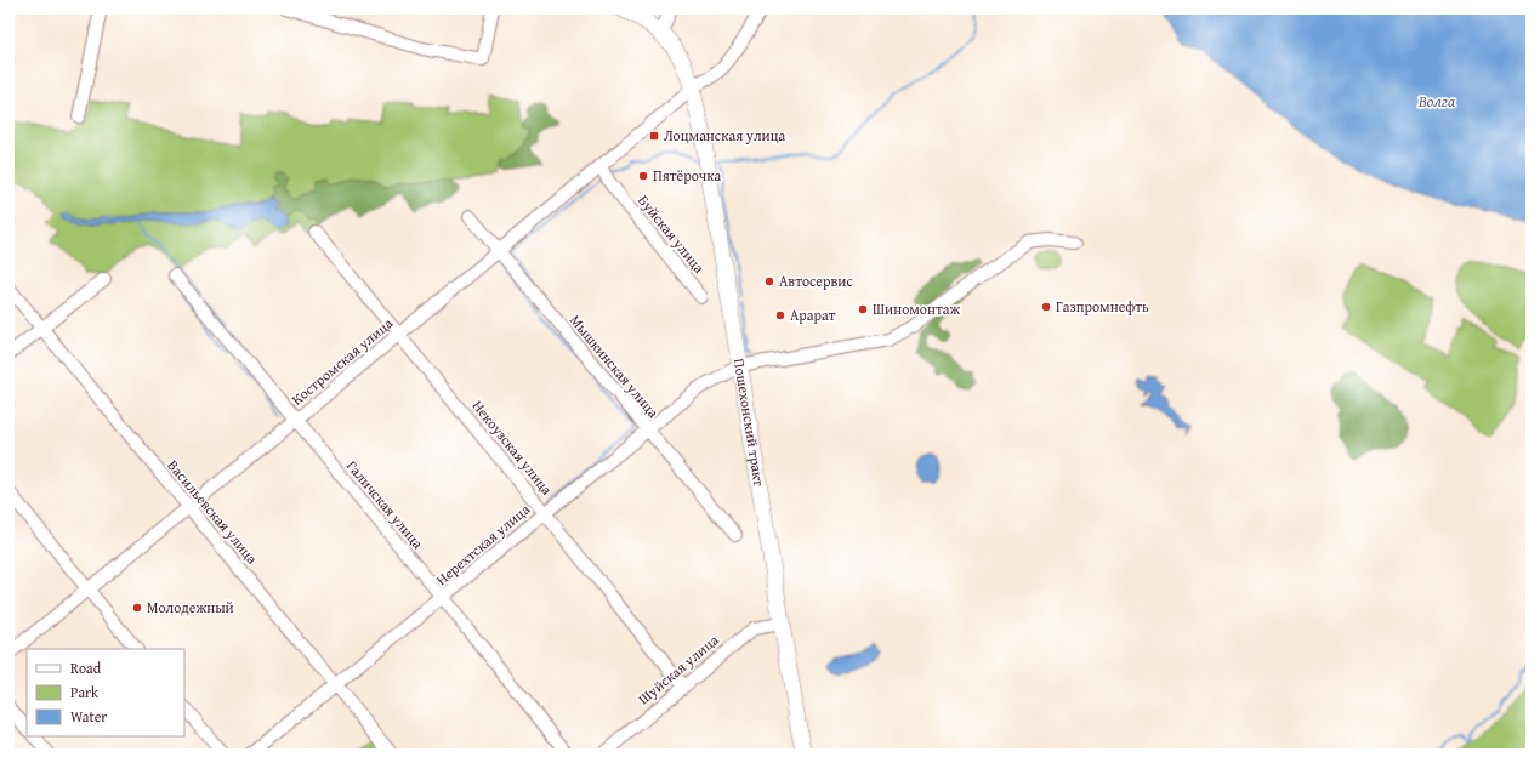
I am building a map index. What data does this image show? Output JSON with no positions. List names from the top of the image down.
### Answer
{
  "streets": {
    "main road": ["Пошехонский тракт"],
    "street": [
      "Буйская улица",
      "Костромская улица",
      "Мышкинская улица",
      "Некоузская улица",
      "Галичская улица",
      "Васильевская улица",
      "Нерехтская улица",
      "Шуйская улица"
    ]
  },
  "crossings": [
    ["Буйская улица", "Костромская улица"],
    ["Костромская улица", "Мышкинская улица"],
    ["Костромская улица", "Пошехонский тракт"],
    ["Костромская улица", "Некоузская улица"],
    ["Костромская улица", "Галичская улица"],
    ["Костромская улица", "Васильевская улица"],
    ["Мышкинская улица", "Нерехтская улица"],
    ["Пошехонский тракт", "Нерехтская улица"],
    ["Пошехонский тракт", "Шуйская улица"],
    ["Некоузская улица", "Нерехтская улица"],
    ["Некоузская улица", "Шуйская улица"],
    ["Галичская улица", "Нерехтская улица"],
    ["Васильевская улица", "Нерехтская улица"]
  ],
  "water": ["Волга"],
  "places": {
    "transit": ["Лоцманская улица"],
    "other": [
      "Пятёрочка",
      "Автосервис",
      "Газпромнефть",
      "Шиномонтаж",
      "Арарат",
      "Молодежный"
    ]
  },
  "legend": ["Road", "Park", "Water"]
}
